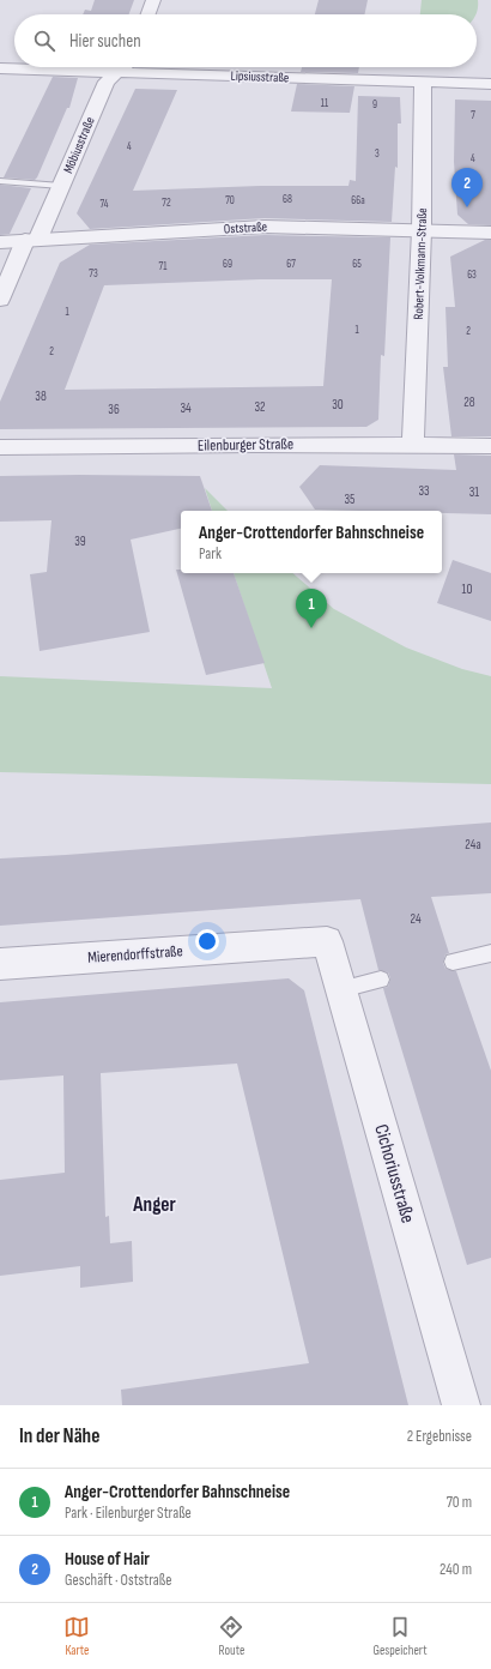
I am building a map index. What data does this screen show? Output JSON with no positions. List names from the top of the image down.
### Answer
{
  "streets": {
    "street": [
      "Lipsiusstraße",
      "Möbiusstraße",
      "Oststraße",
      "Robert-Volkmann-Straße",
      "Eilenburger Straße",
      "Mierendorffstraße",
      "Cichoriusstraße"
    ]
  },
  "crossings": [
    ["Lipsiusstraße", "Möbiusstraße"],
    ["Lipsiusstraße", "Robert-Volkmann-Straße"],
    ["Möbiusstraße", "Oststraße"],
    ["Oststraße", "Robert-Volkmann-Straße"],
    ["Robert-Volkmann-Straße", "Eilenburger Straße"],
    ["Mierendorffstraße", "Cichoriusstraße"]
  ],
  "districts": ["Anger"],
  "house_numbers": [
    "11",
    "9",
    "7",
    "4",
    "3",
    "4",
    "68",
    "70",
    "66a",
    "72",
    "74",
    "69",
    "67",
    "65",
    "71",
    "73",
    "63",
    "1",
    "1",
    "2",
    "2",
    "38",
    "28",
    "30",
    "32",
    "34",
    "36",
    "33",
    "31",
    "35",
    "39",
    "10",
    "24a",
    "24"
  ],
  "page": {
    "search": "Hier suchen",
    "pins": ["2", "1"],
    "popup": ["Anger-Crottendorfer Bahnschneise", "Park"],
    "heading": ["In der Nähe", "2 Ergebnisse"],
    "list": [
      {
        "mark": "1",
        "name": "Anger-Crottendorfer Bahnschneise",
        "note": "Park · Eilenburger Straße",
        "value": "70 m"
      },
      {
        "mark": "2",
        "name": "House of Hair",
        "note": "Geschäft · Oststraße",
        "value": "240 m"
      }
    ],
    "nav": ["Karte", "Route", "Gespeichert"]
  }
}
